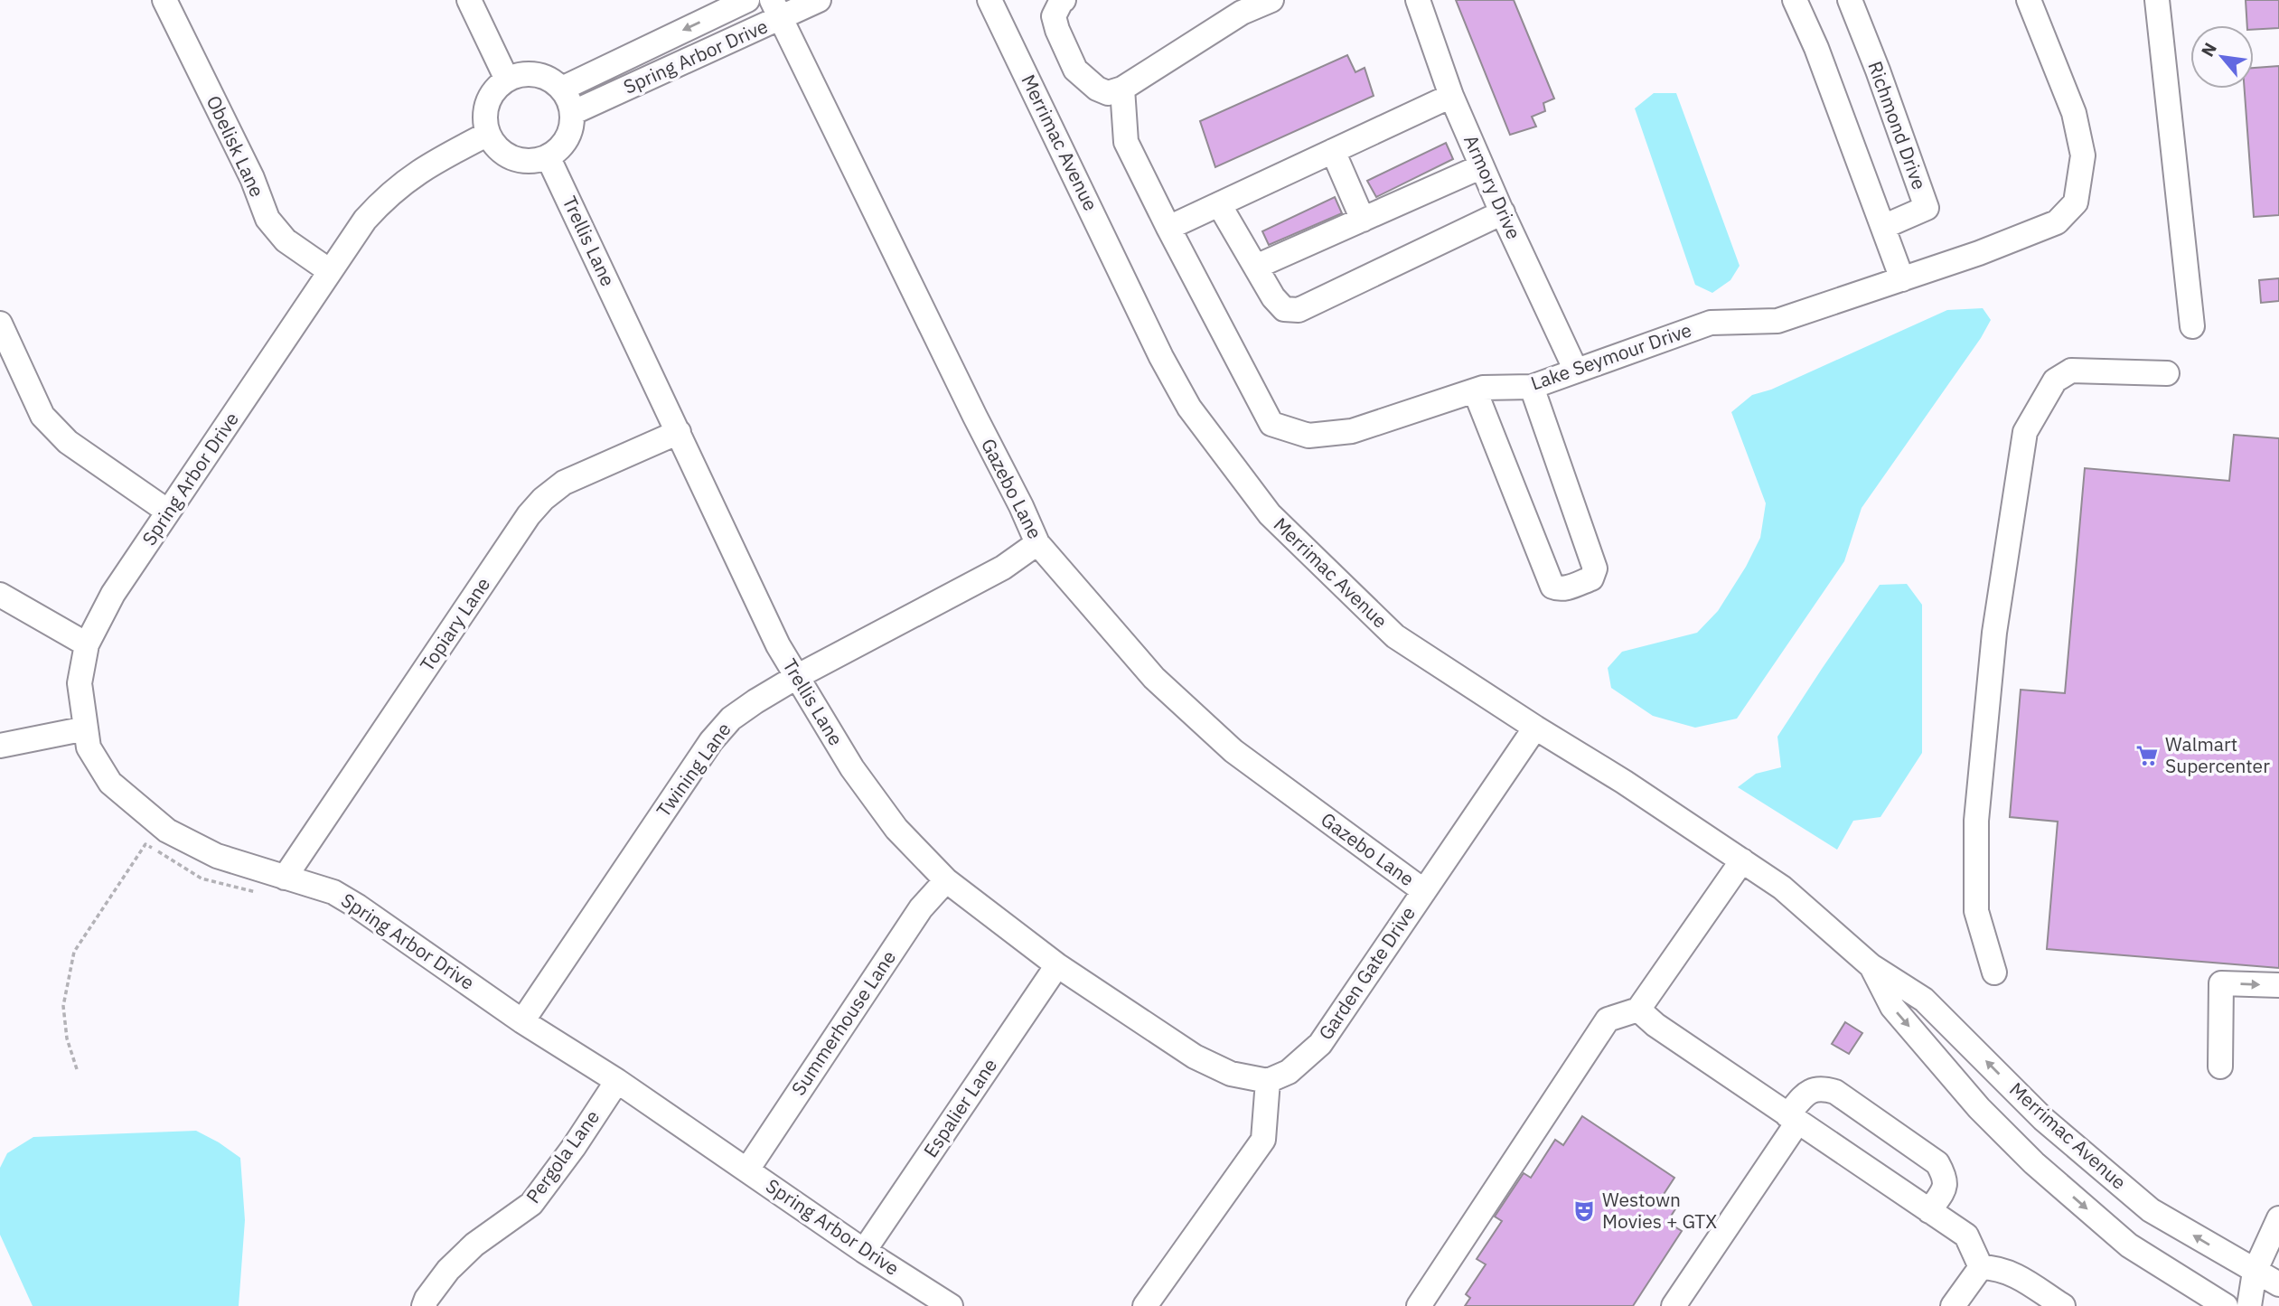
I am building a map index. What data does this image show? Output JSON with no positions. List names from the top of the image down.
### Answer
{
  "streets": {
    "street": [
      "Spring Arbor Drive",
      "Richmond Drive",
      "Merrimac Avenue",
      "Obelisk Lane",
      "Armory Drive",
      "Trellis Lane",
      "Lake Seymour Drive",
      "Gazebo Lane",
      "Topiary Lane",
      "Twining Lane",
      "Garden Gate Drive",
      "Summerhouse Lane",
      "Espalier Lane",
      "Pergola Lane"
    ]
  },
  "crossings": [
    ["Spring Arbor Drive", "Obelisk Lane"],
    ["Spring Arbor Drive", "Trellis Lane"],
    ["Spring Arbor Drive", "Gazebo Lane"],
    ["Spring Arbor Drive", "Topiary Lane"],
    ["Spring Arbor Drive", "Twining Lane"],
    ["Spring Arbor Drive", "Summerhouse Lane"],
    ["Spring Arbor Drive", "Espalier Lane"],
    ["Spring Arbor Drive", "Pergola Lane"],
    ["Merrimac Avenue", "Garden Gate Drive"],
    ["Armory Drive", "Lake Seymour Drive"],
    ["Trellis Lane", "Topiary Lane"],
    ["Trellis Lane", "Twining Lane"],
    ["Trellis Lane", "Garden Gate Drive"],
    ["Trellis Lane", "Summerhouse Lane"],
    ["Trellis Lane", "Espalier Lane"],
    ["Gazebo Lane", "Twining Lane"],
    ["Gazebo Lane", "Garden Gate Drive"]
  ],
  "places": {
    "supermarket": ["Walmart Supercenter"],
    "theatre": ["Westown Movies + GTX"]
  },
  "north": "top left"
}
